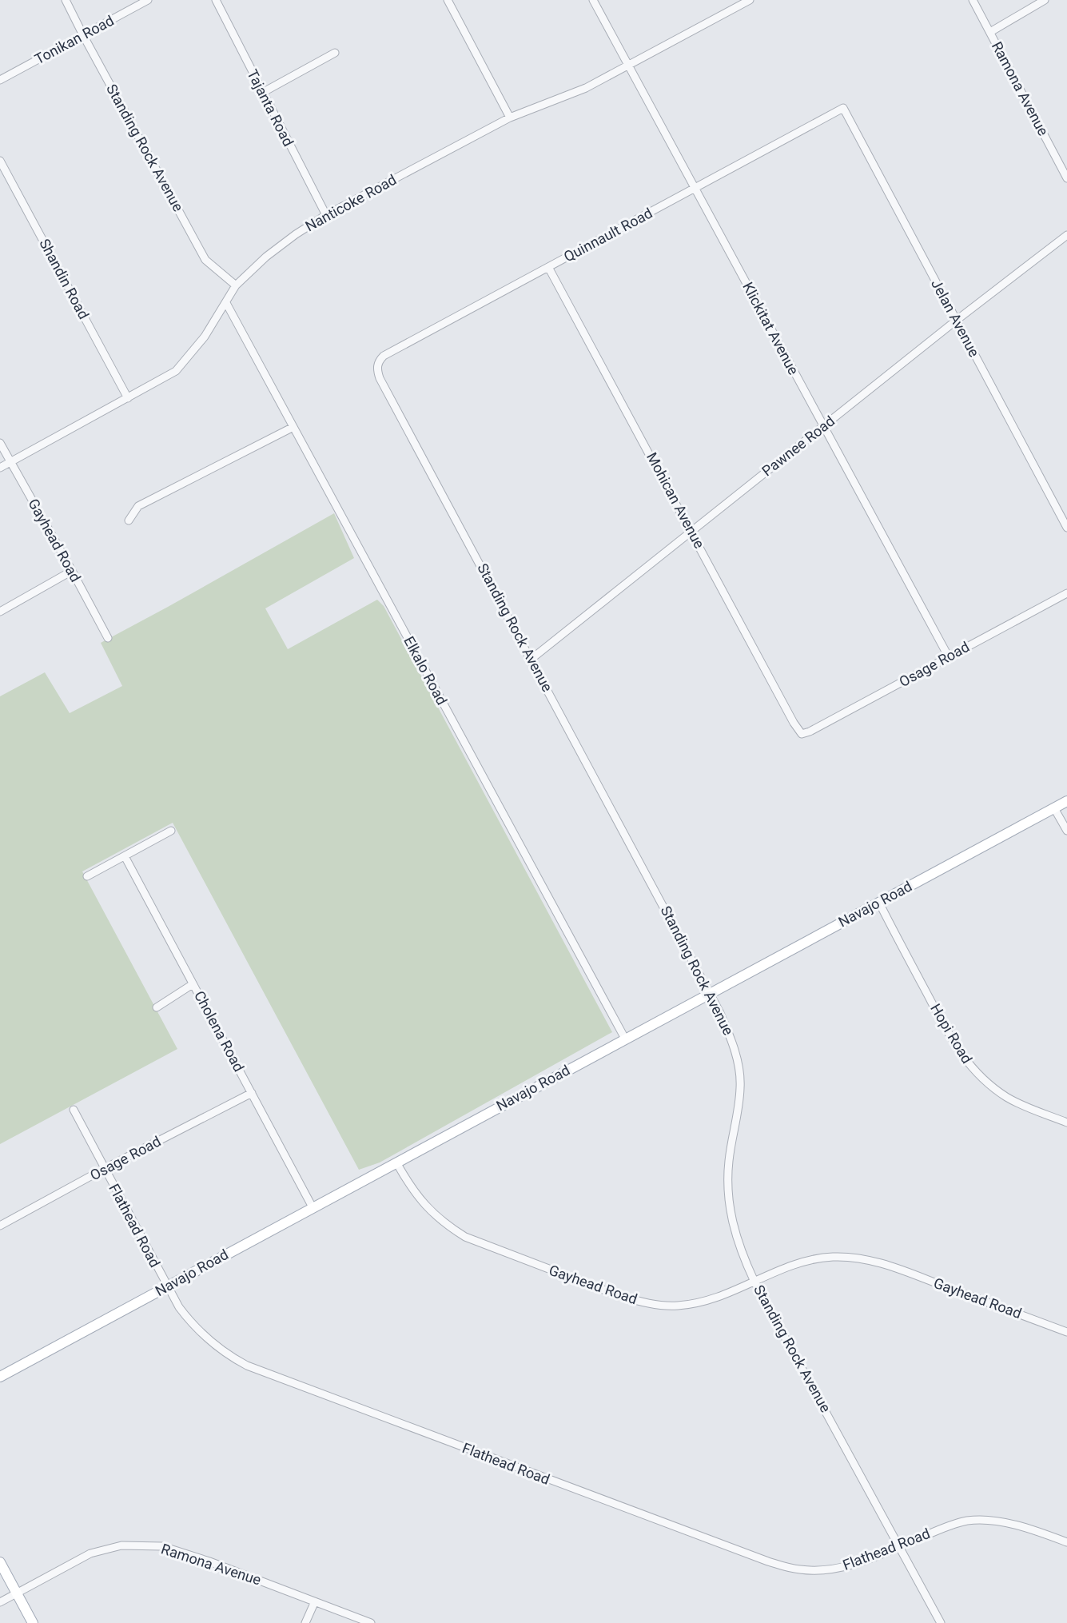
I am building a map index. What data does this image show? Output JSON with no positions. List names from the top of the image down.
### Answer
{
  "streets": {
    "main road": ["Navajo Road"],
    "street": [
      "Tonikan Road",
      "Ramona Avenue",
      "Tajanta Road",
      "Standing Rock Avenue",
      "Nanticoke Road",
      "Quinnault Road",
      "Shandin Road",
      "Jelan Avenue",
      "Klickitat Avenue",
      "Pawnee Road",
      "Mohican Avenue",
      "Gayhead Road",
      "Osage Road",
      "Elkalo Road",
      "Cholena Road",
      "Hopi Road",
      "Flathead Road"
    ]
  },
  "crossings": [
    ["Tonikan Road", "Standing Rock Avenue"],
    ["Tajanta Road", "Nanticoke Road"],
    ["Standing Rock Avenue", "Nanticoke Road"],
    ["Standing Rock Avenue", "Quinnault Road"],
    ["Standing Rock Avenue", "Pawnee Road"],
    ["Standing Rock Avenue", "Gayhead Road"],
    ["Standing Rock Avenue", "Navajo Road"],
    ["Standing Rock Avenue", "Flathead Road"],
    ["Nanticoke Road", "Shandin Road"],
    ["Nanticoke Road", "Klickitat Avenue"],
    ["Nanticoke Road", "Gayhead Road"],
    ["Nanticoke Road", "Elkalo Road"],
    ["Quinnault Road", "Jelan Avenue"],
    ["Quinnault Road", "Klickitat Avenue"],
    ["Quinnault Road", "Mohican Avenue"],
    ["Jelan Avenue", "Pawnee Road"],
    ["Klickitat Avenue", "Pawnee Road"],
    ["Klickitat Avenue", "Osage Road"],
    ["Pawnee Road", "Mohican Avenue"],
    ["Mohican Avenue", "Osage Road"],
    ["Gayhead Road", "Navajo Road"],
    ["Osage Road", "Cholena Road"],
    ["Osage Road", "Flathead Road"],
    ["Elkalo Road", "Navajo Road"],
    ["Navajo Road", "Cholena Road"],
    ["Navajo Road", "Hopi Road"],
    ["Navajo Road", "Flathead Road"]
  ]
}
